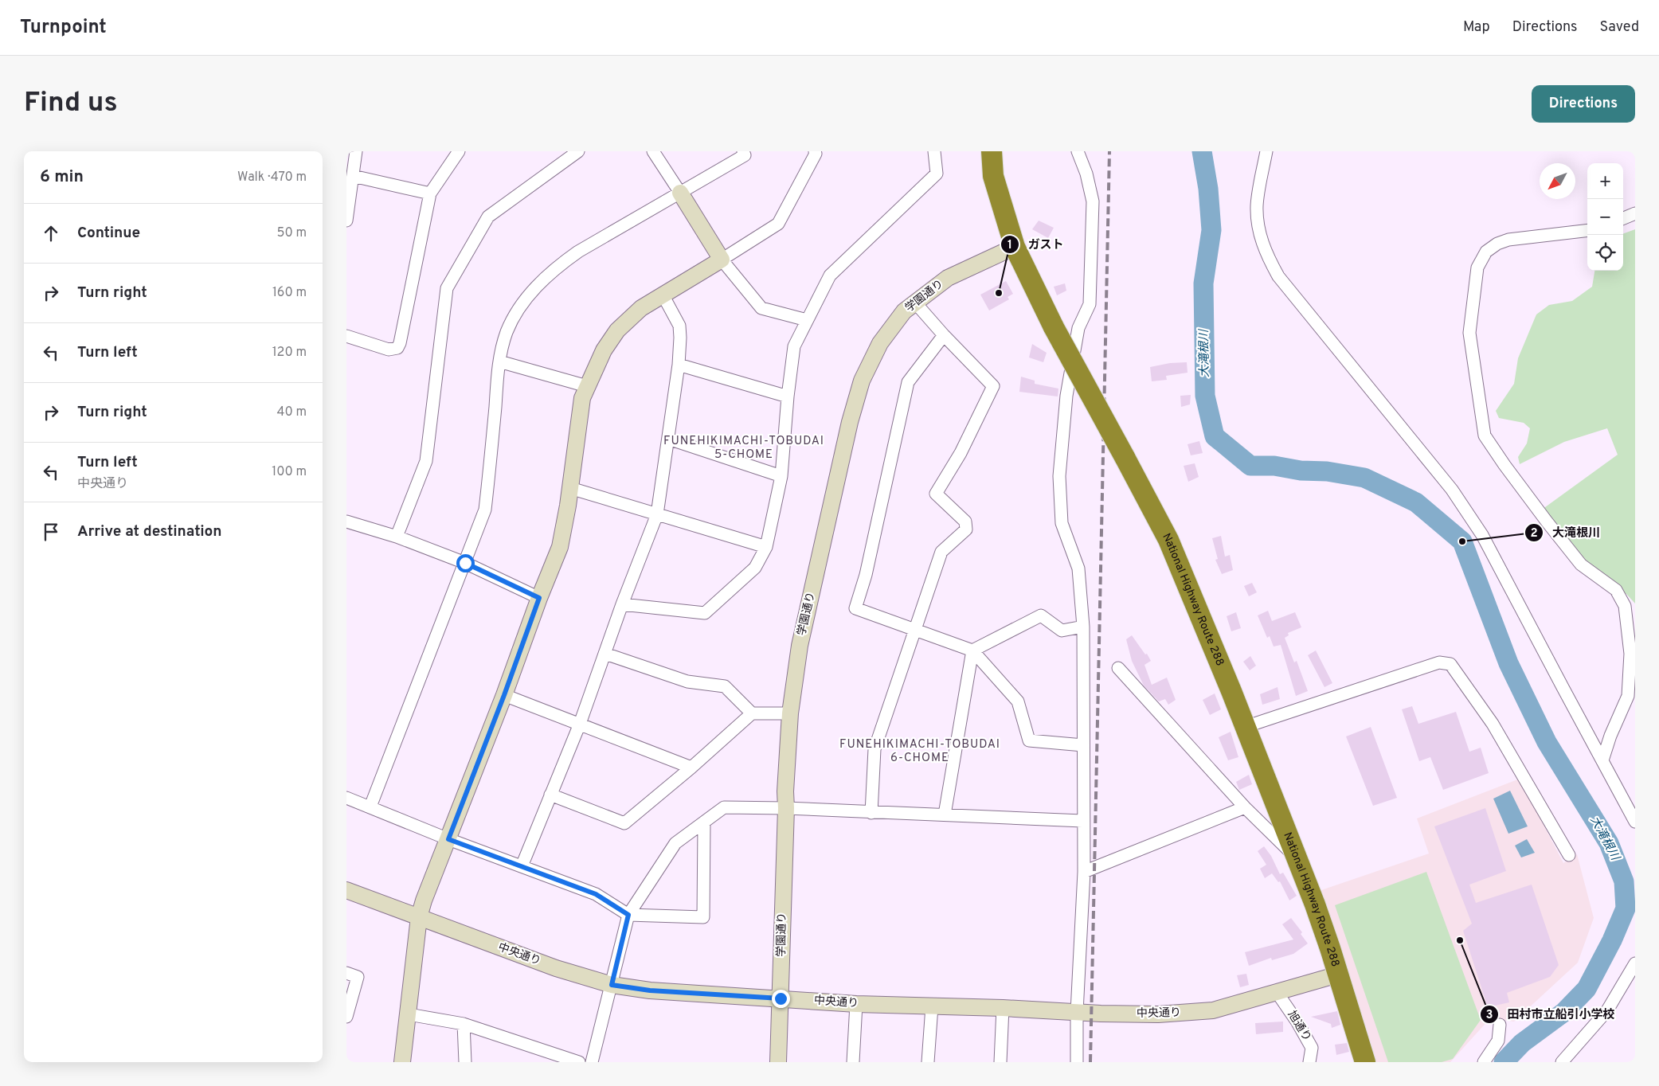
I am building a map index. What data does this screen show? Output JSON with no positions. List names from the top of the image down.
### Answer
{
  "streets": {
    "highway": ["National Highway Route 288"],
    "street": ["学園通り", "中央通り", "旭通り"]
  },
  "crossings": [
    ["学園通り", "National Highway Route 288"],
    ["学園通り", "中央通り"],
    ["National Highway Route 288", "中央通り"],
    ["中央通り", "旭通り"]
  ],
  "districts": ["FUNEHIKIMACHI-TOBUDAI 5-CHOME", "FUNEHIKIMACHI-TOBUDAI 6-CHOME"],
  "water": ["大滝根川"],
  "places": ["ガスト", "大滝根川", "田村市立船引小学校"],
  "north": "bottom left",
  "page": {
    "header": "Turnpoint",
    "nav": ["Map", "Directions", "Saved"],
    "buttons": "Directions",
    "title": "Find us",
    "heading": ["6 min", "Walk · 470 m"],
    "map_buttons": ["+", "−"],
    "list": [
      ["Continue", "50 m"],
      ["Turn right", "160 m"],
      ["Turn left", "120 m"],
      ["Turn right", "40 m"],
      ["Turn left", "中央通り", "100 m"],
      "Arrive at destination"
    ]
  }
}
